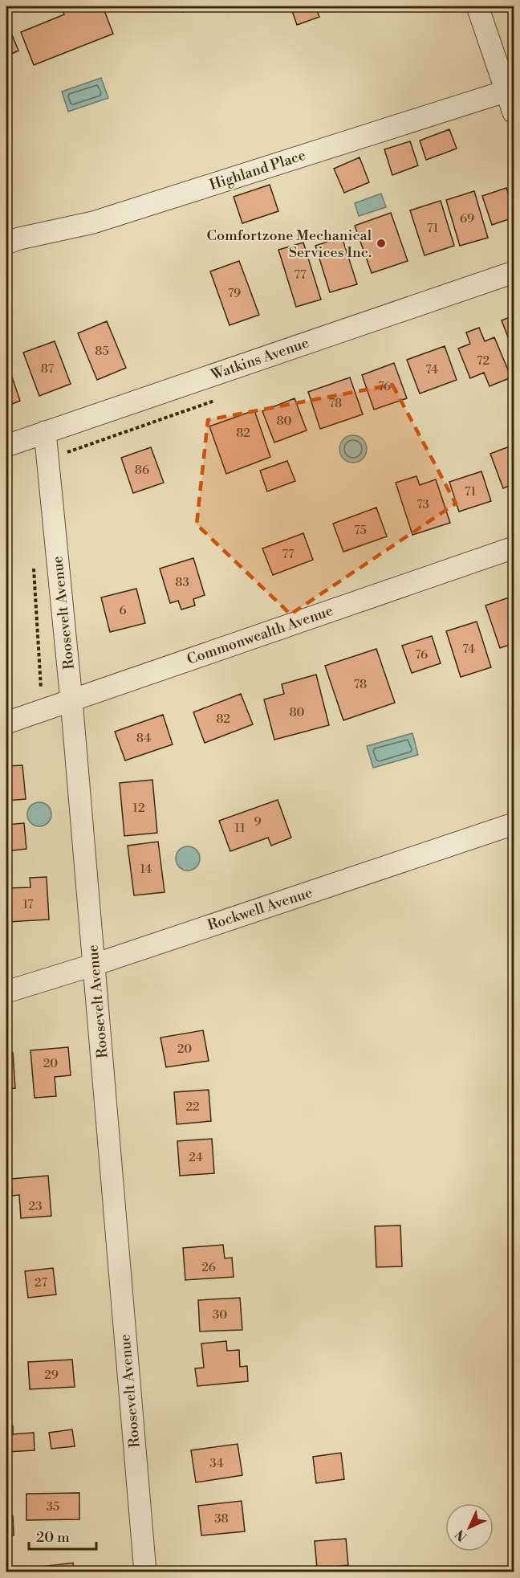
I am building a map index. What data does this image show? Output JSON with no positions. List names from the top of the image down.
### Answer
{
  "streets": {
    "street": [
      "Highland Place",
      "Watkins Avenue",
      "Roosevelt Avenue",
      "Commonwealth Avenue",
      "Rockwell Avenue"
    ]
  },
  "crossings": [
    ["Watkins Avenue", "Roosevelt Avenue"],
    ["Roosevelt Avenue", "Commonwealth Avenue"],
    ["Roosevelt Avenue", "Rockwell Avenue"]
  ],
  "places": ["Comfortzone Mechanical Services Inc."],
  "house_numbers": [
    "69",
    "71",
    "77",
    "79",
    "85",
    "72",
    "87",
    "74",
    "76",
    "78",
    "80",
    "82",
    "86",
    "71",
    "73",
    "75",
    "77",
    "83",
    "6",
    "74",
    "76",
    "78",
    "80",
    "82",
    "84",
    "12",
    "9",
    "11",
    "14",
    "17",
    "20",
    "20",
    "22",
    "24",
    "23",
    "26",
    "27",
    "30",
    "29",
    "34",
    "35",
    "38"
  ],
  "scale_bar": "20 m",
  "north": "bottom left"
}
